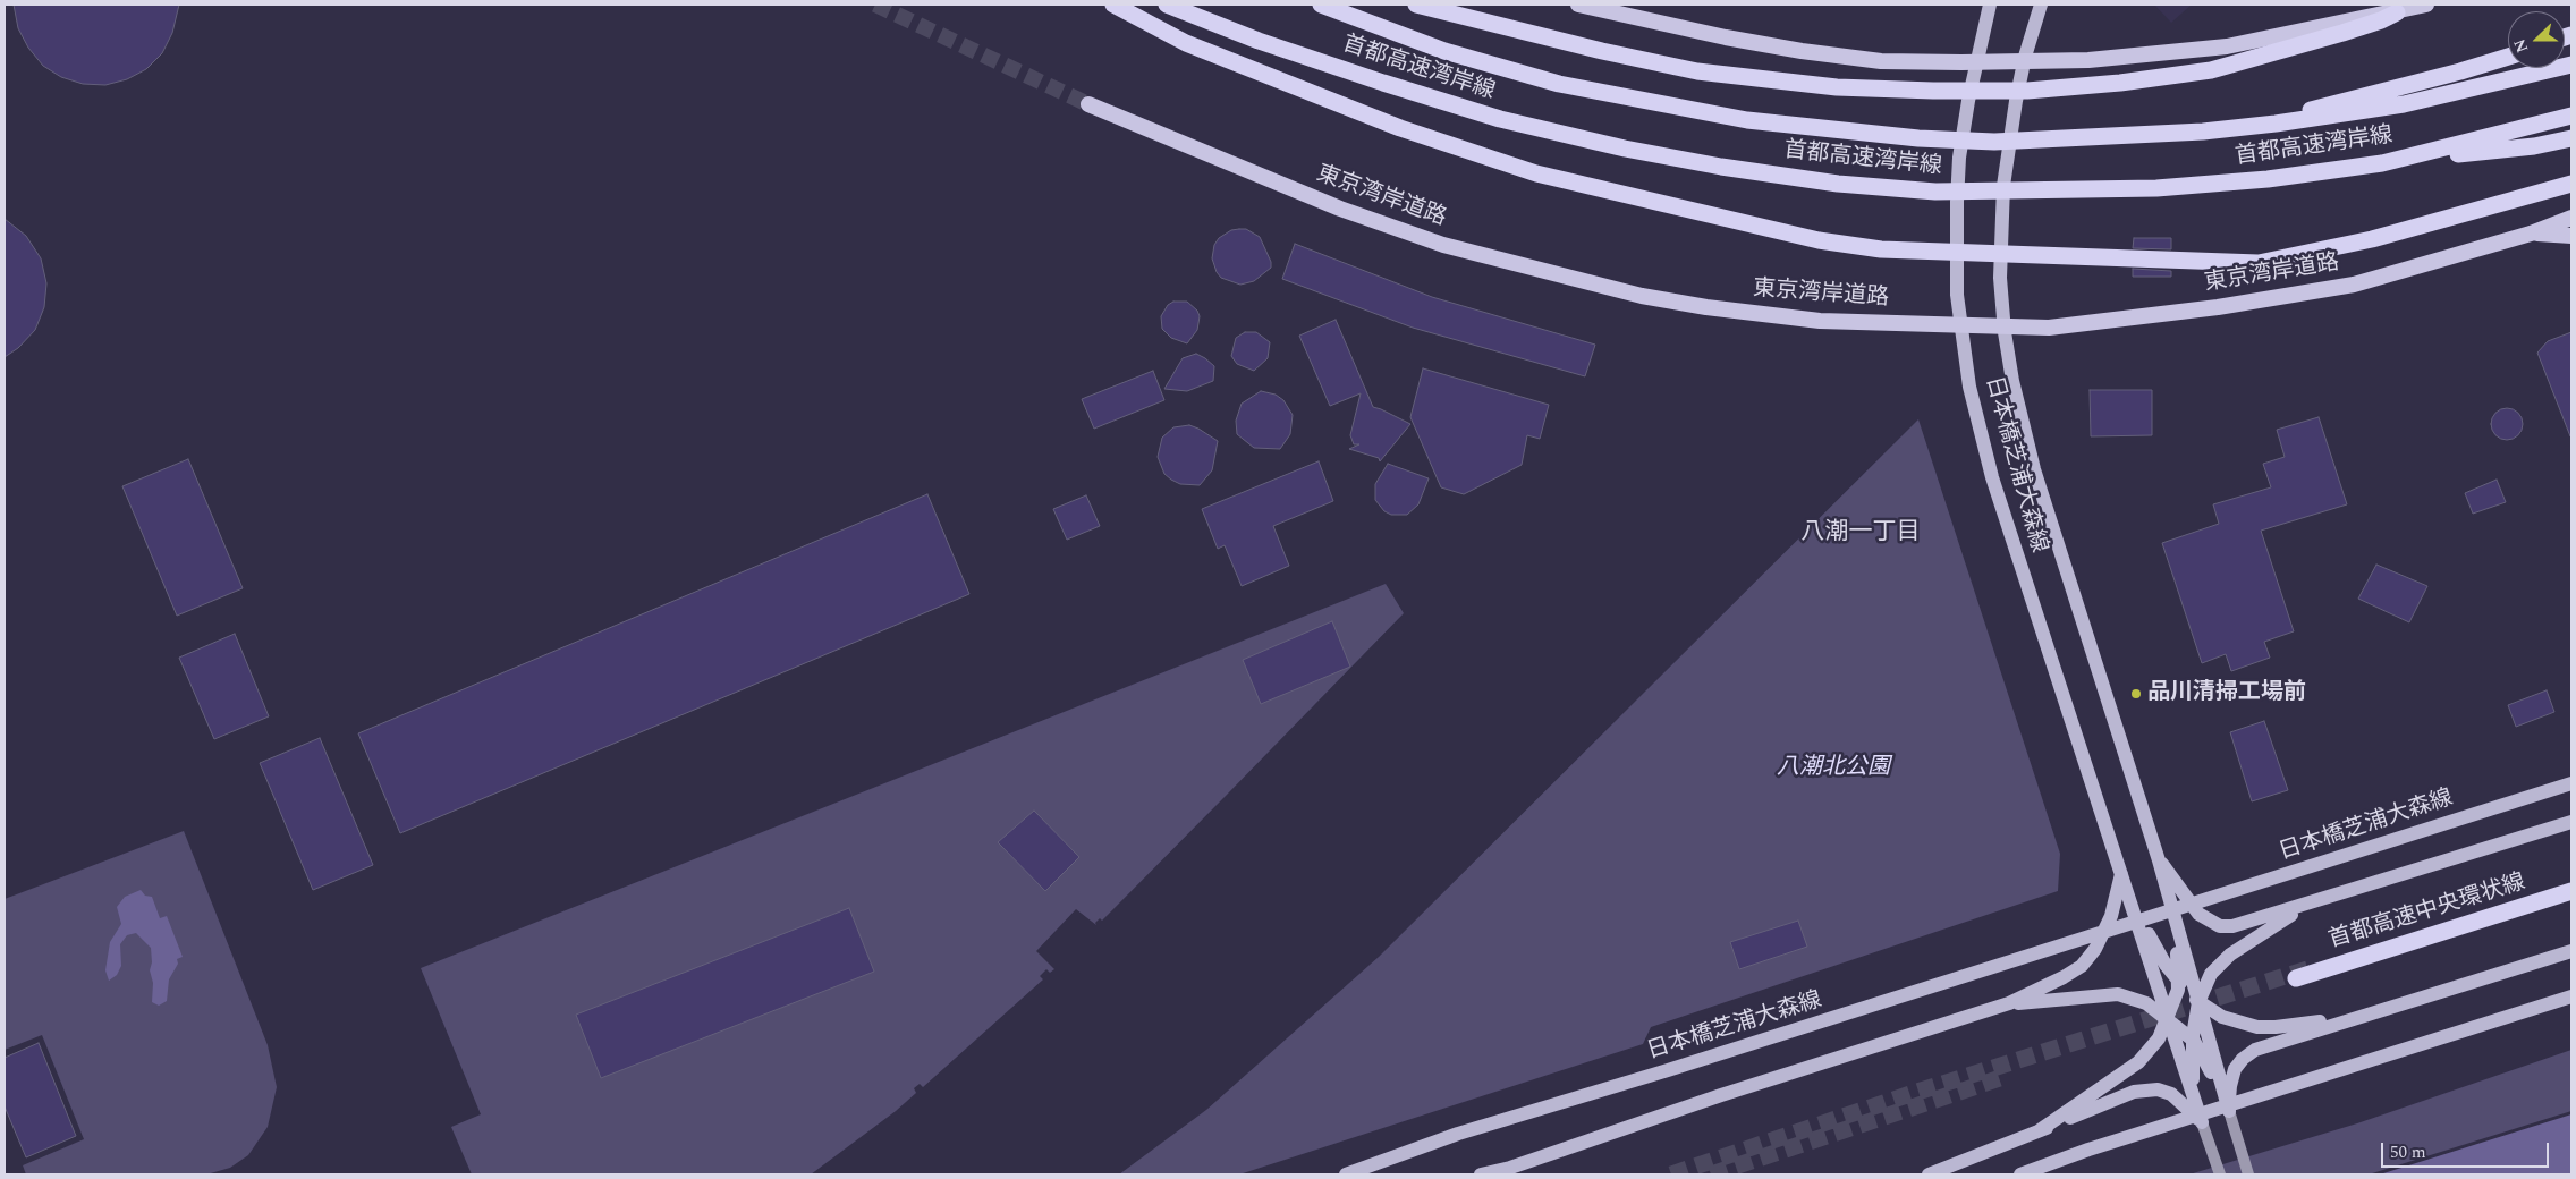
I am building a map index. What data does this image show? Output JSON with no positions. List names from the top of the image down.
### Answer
{
  "streets": {
    "highway": ["首都高速湾岸線", "東京湾岸道路", "首都高速中央環状線"],
    "main road": ["日本橋芝浦大森線"]
  },
  "districts": ["八潮一丁目"],
  "parks": ["八潮北公園"],
  "places": ["品川清掃工場前"],
  "scale_bar": "50 m",
  "north": "left"
}
